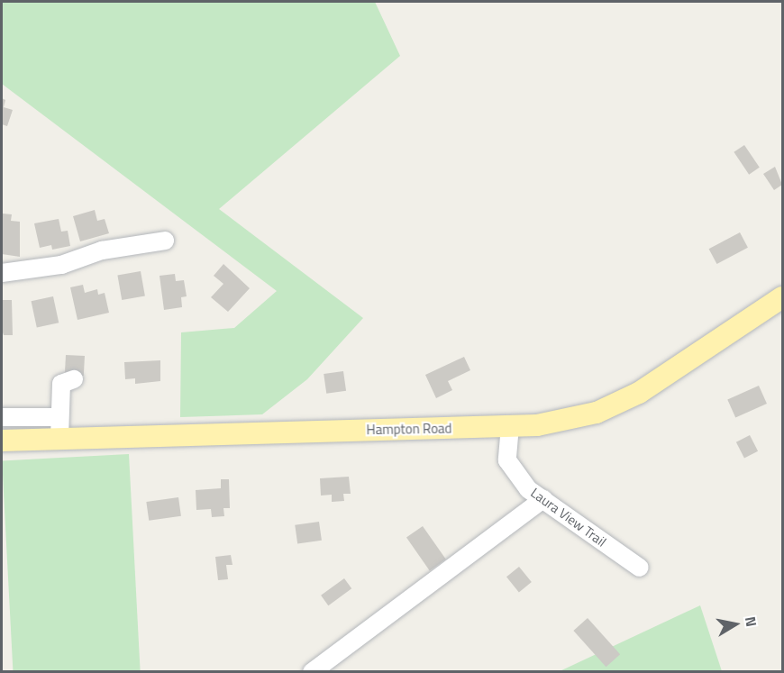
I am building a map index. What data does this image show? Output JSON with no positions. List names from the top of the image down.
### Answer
{
  "streets": {
    "main road": ["Hampton Road"],
    "street": ["Laura View Trail"]
  },
  "crossings": [
    ["Hampton Road", "Laura View Trail"]
  ],
  "north": "right"
}
